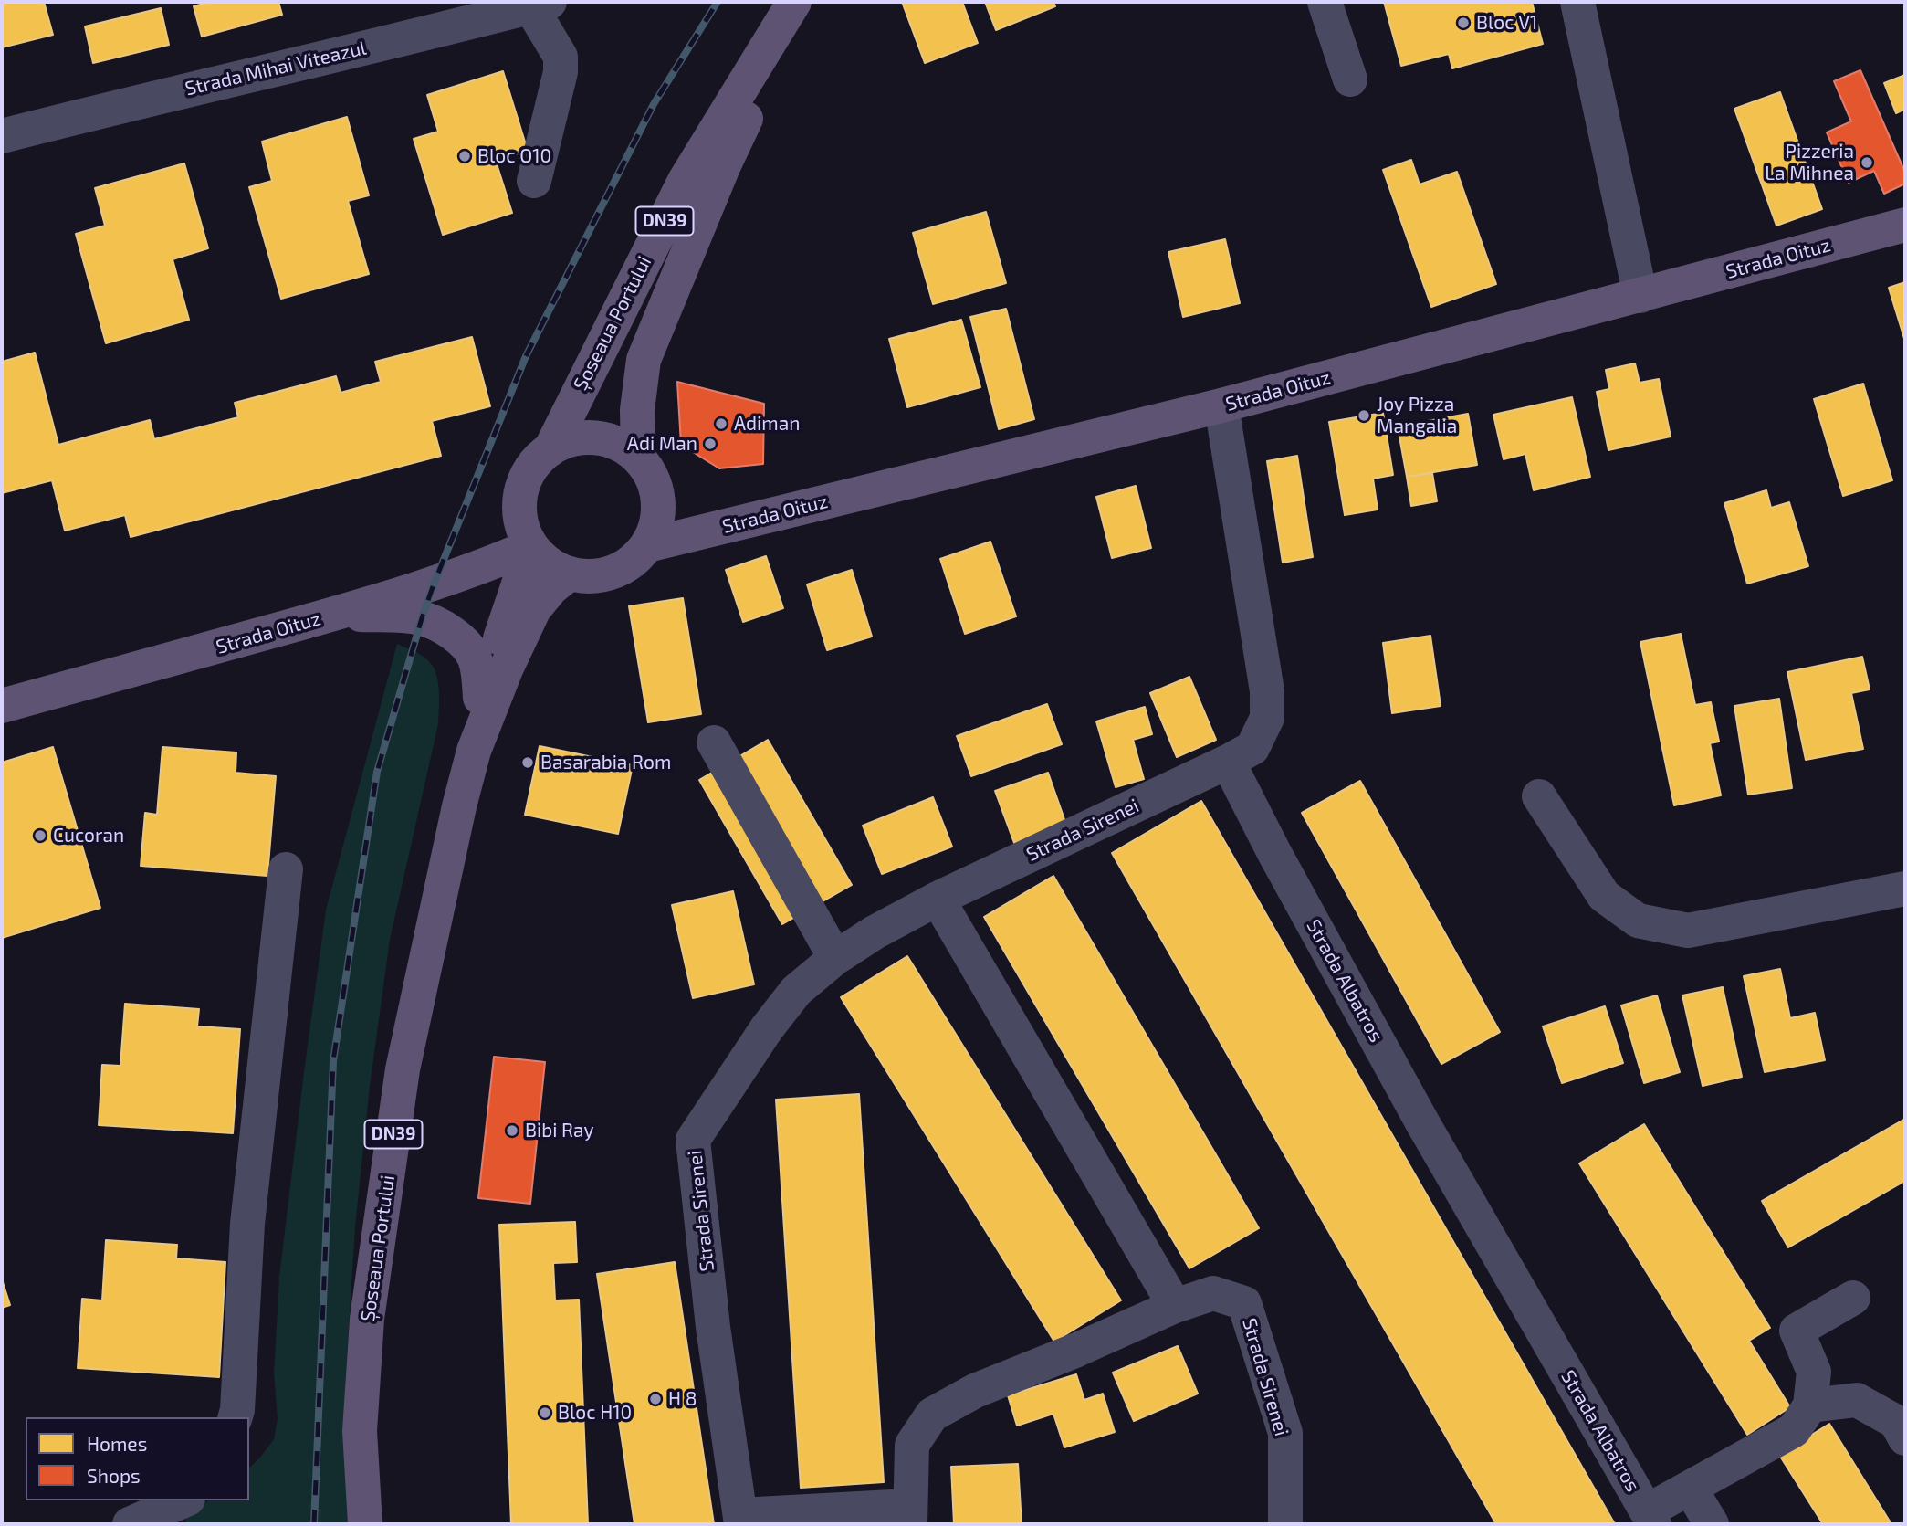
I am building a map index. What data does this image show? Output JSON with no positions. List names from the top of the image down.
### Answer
{
  "streets": {
    "main road": ["DN39", "Strada Oituz", "Șoseaua Portului"],
    "street": ["Strada Mihai Viteazul", "Strada Sirenei", "Strada Albatros"]
  },
  "crossings": [
    ["DN39", "Strada Oituz"],
    ["DN39", "Șoseaua Portului"],
    ["Strada Oituz", "Șoseaua Portului"],
    ["Strada Sirenei", "Strada Albatros"]
  ],
  "places": [
    "Bloc V1",
    "Bloc O10",
    "Pizzeria La Mihnea",
    "Joy Pizza Mangalia",
    "Adiman",
    "Adi Man",
    "Basarabia Rom",
    "Cucoran",
    "Bibi Ray",
    "H 8",
    "Bloc H10"
  ],
  "legend": ["Homes", "Shops"]
}
